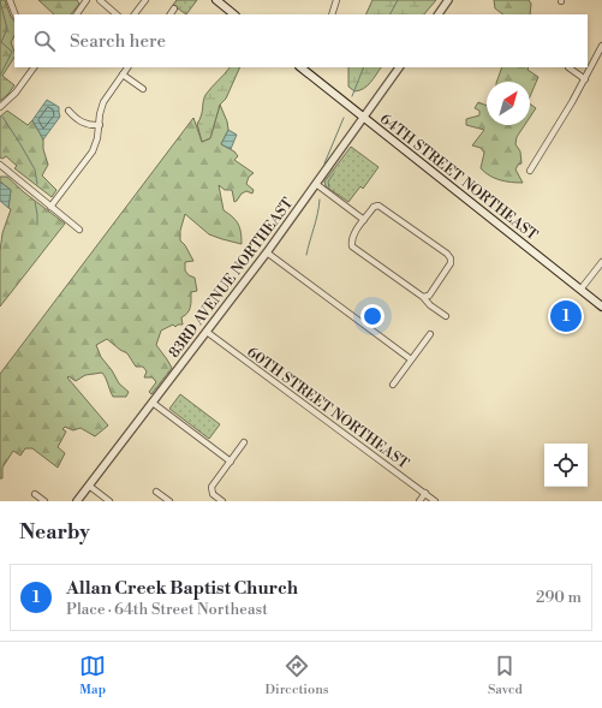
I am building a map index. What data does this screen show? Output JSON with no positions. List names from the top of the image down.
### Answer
{
  "streets": {
    "main road": ["64TH STREET NORTHEAST"],
    "street": ["83RD AVENUE NORTHEAST", "60TH STREET NORTHEAST"]
  },
  "crossings": [
    ["64TH STREET NORTHEAST", "83RD AVENUE NORTHEAST"],
    ["83RD AVENUE NORTHEAST", "60TH STREET NORTHEAST"]
  ],
  "north": "top right",
  "page": {
    "search": "Search here",
    "pins": "1",
    "heading": "Nearby",
    "list": [
      {
        "mark": "1",
        "name": "Allan Creek Baptist Church",
        "note": "Place · 64th Street Northeast",
        "value": "290 m"
      }
    ],
    "nav": ["Map", "Directions", "Saved"]
  }
}
